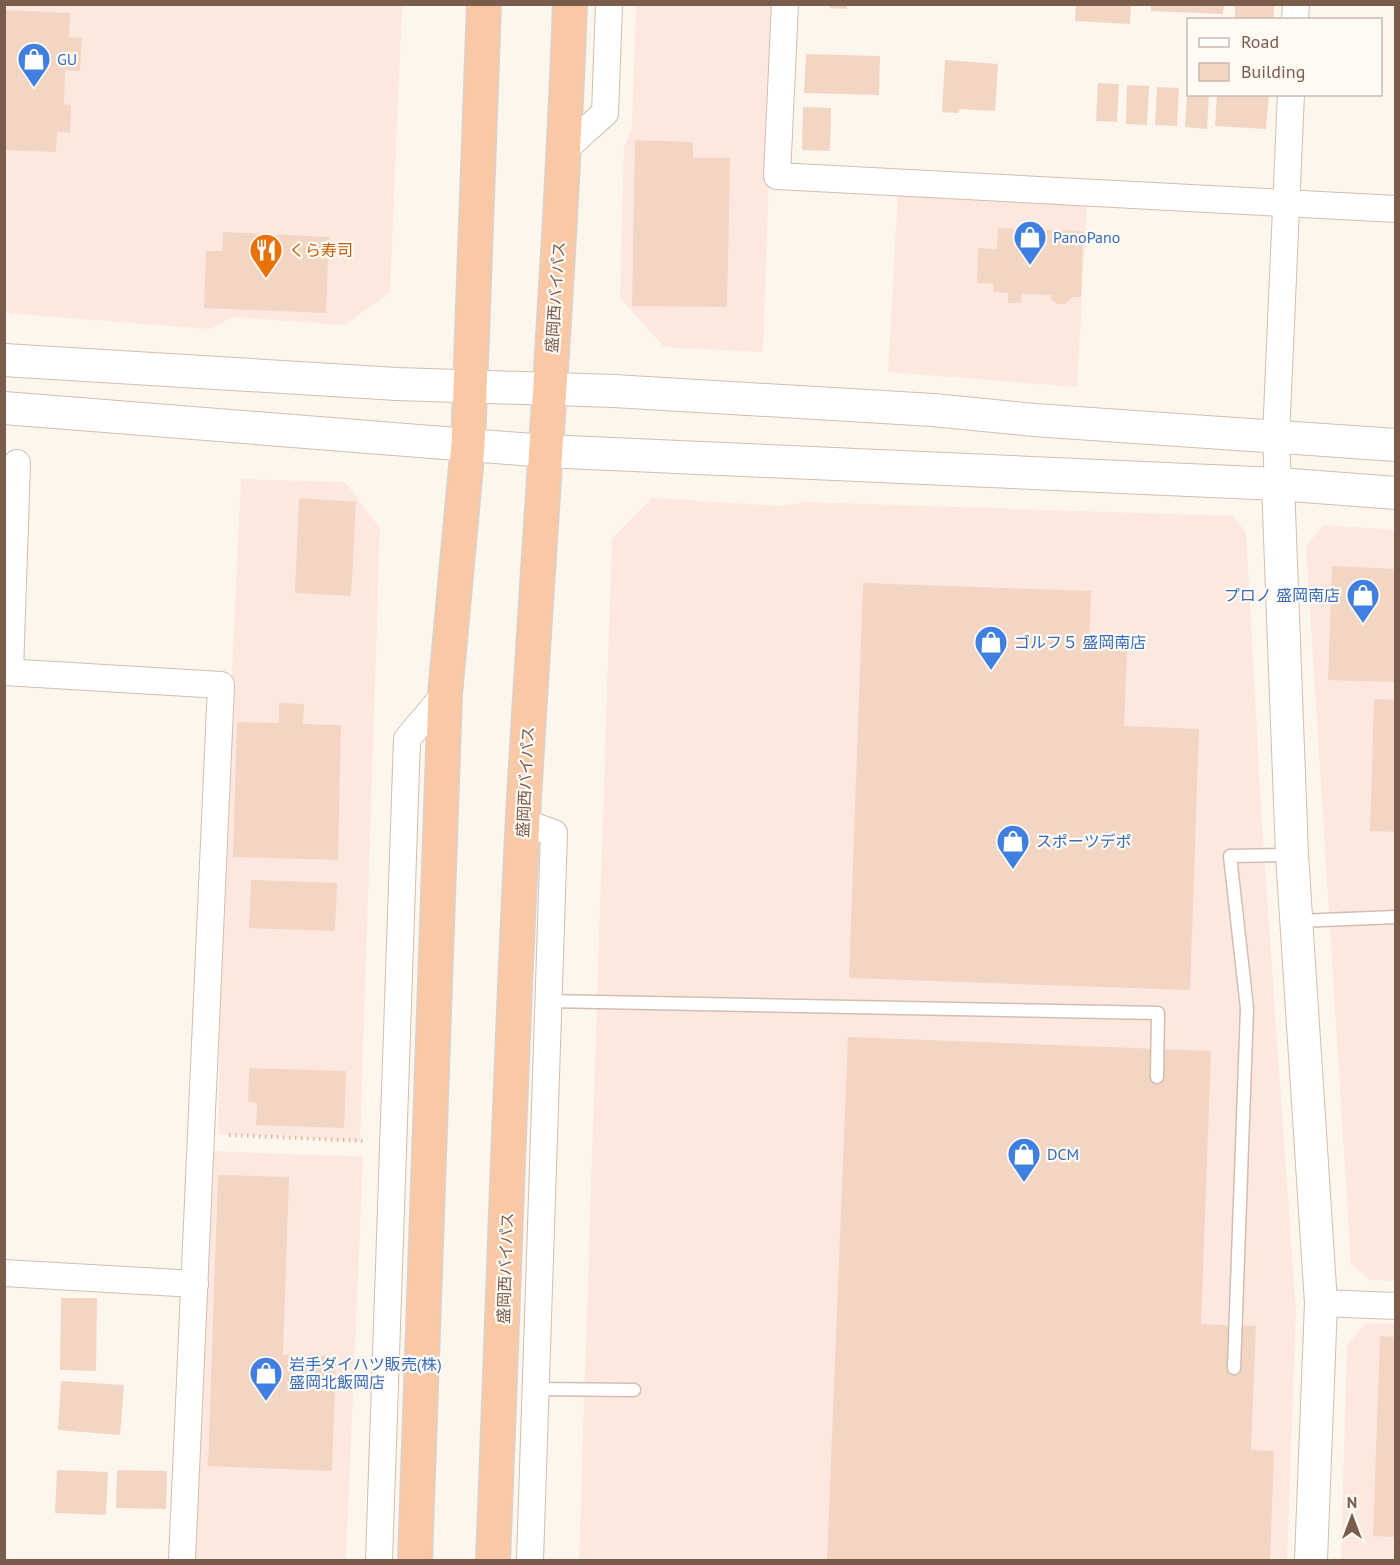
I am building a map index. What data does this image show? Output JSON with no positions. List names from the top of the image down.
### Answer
{
  "streets": {
    "highway": ["盛岡西バイパス"]
  },
  "places": {
    "shop": [
      "GU",
      "PanoPano",
      "プロノ 盛岡南店",
      "ゴルフ５ 盛岡南店",
      "スポーツデポ",
      "DCM",
      "岩手ダイハツ販売(株) 盛岡北飯岡店"
    ],
    "restaurant": ["くら寿司"]
  },
  "legend": ["Road", "Building"],
  "north": "top"
}
